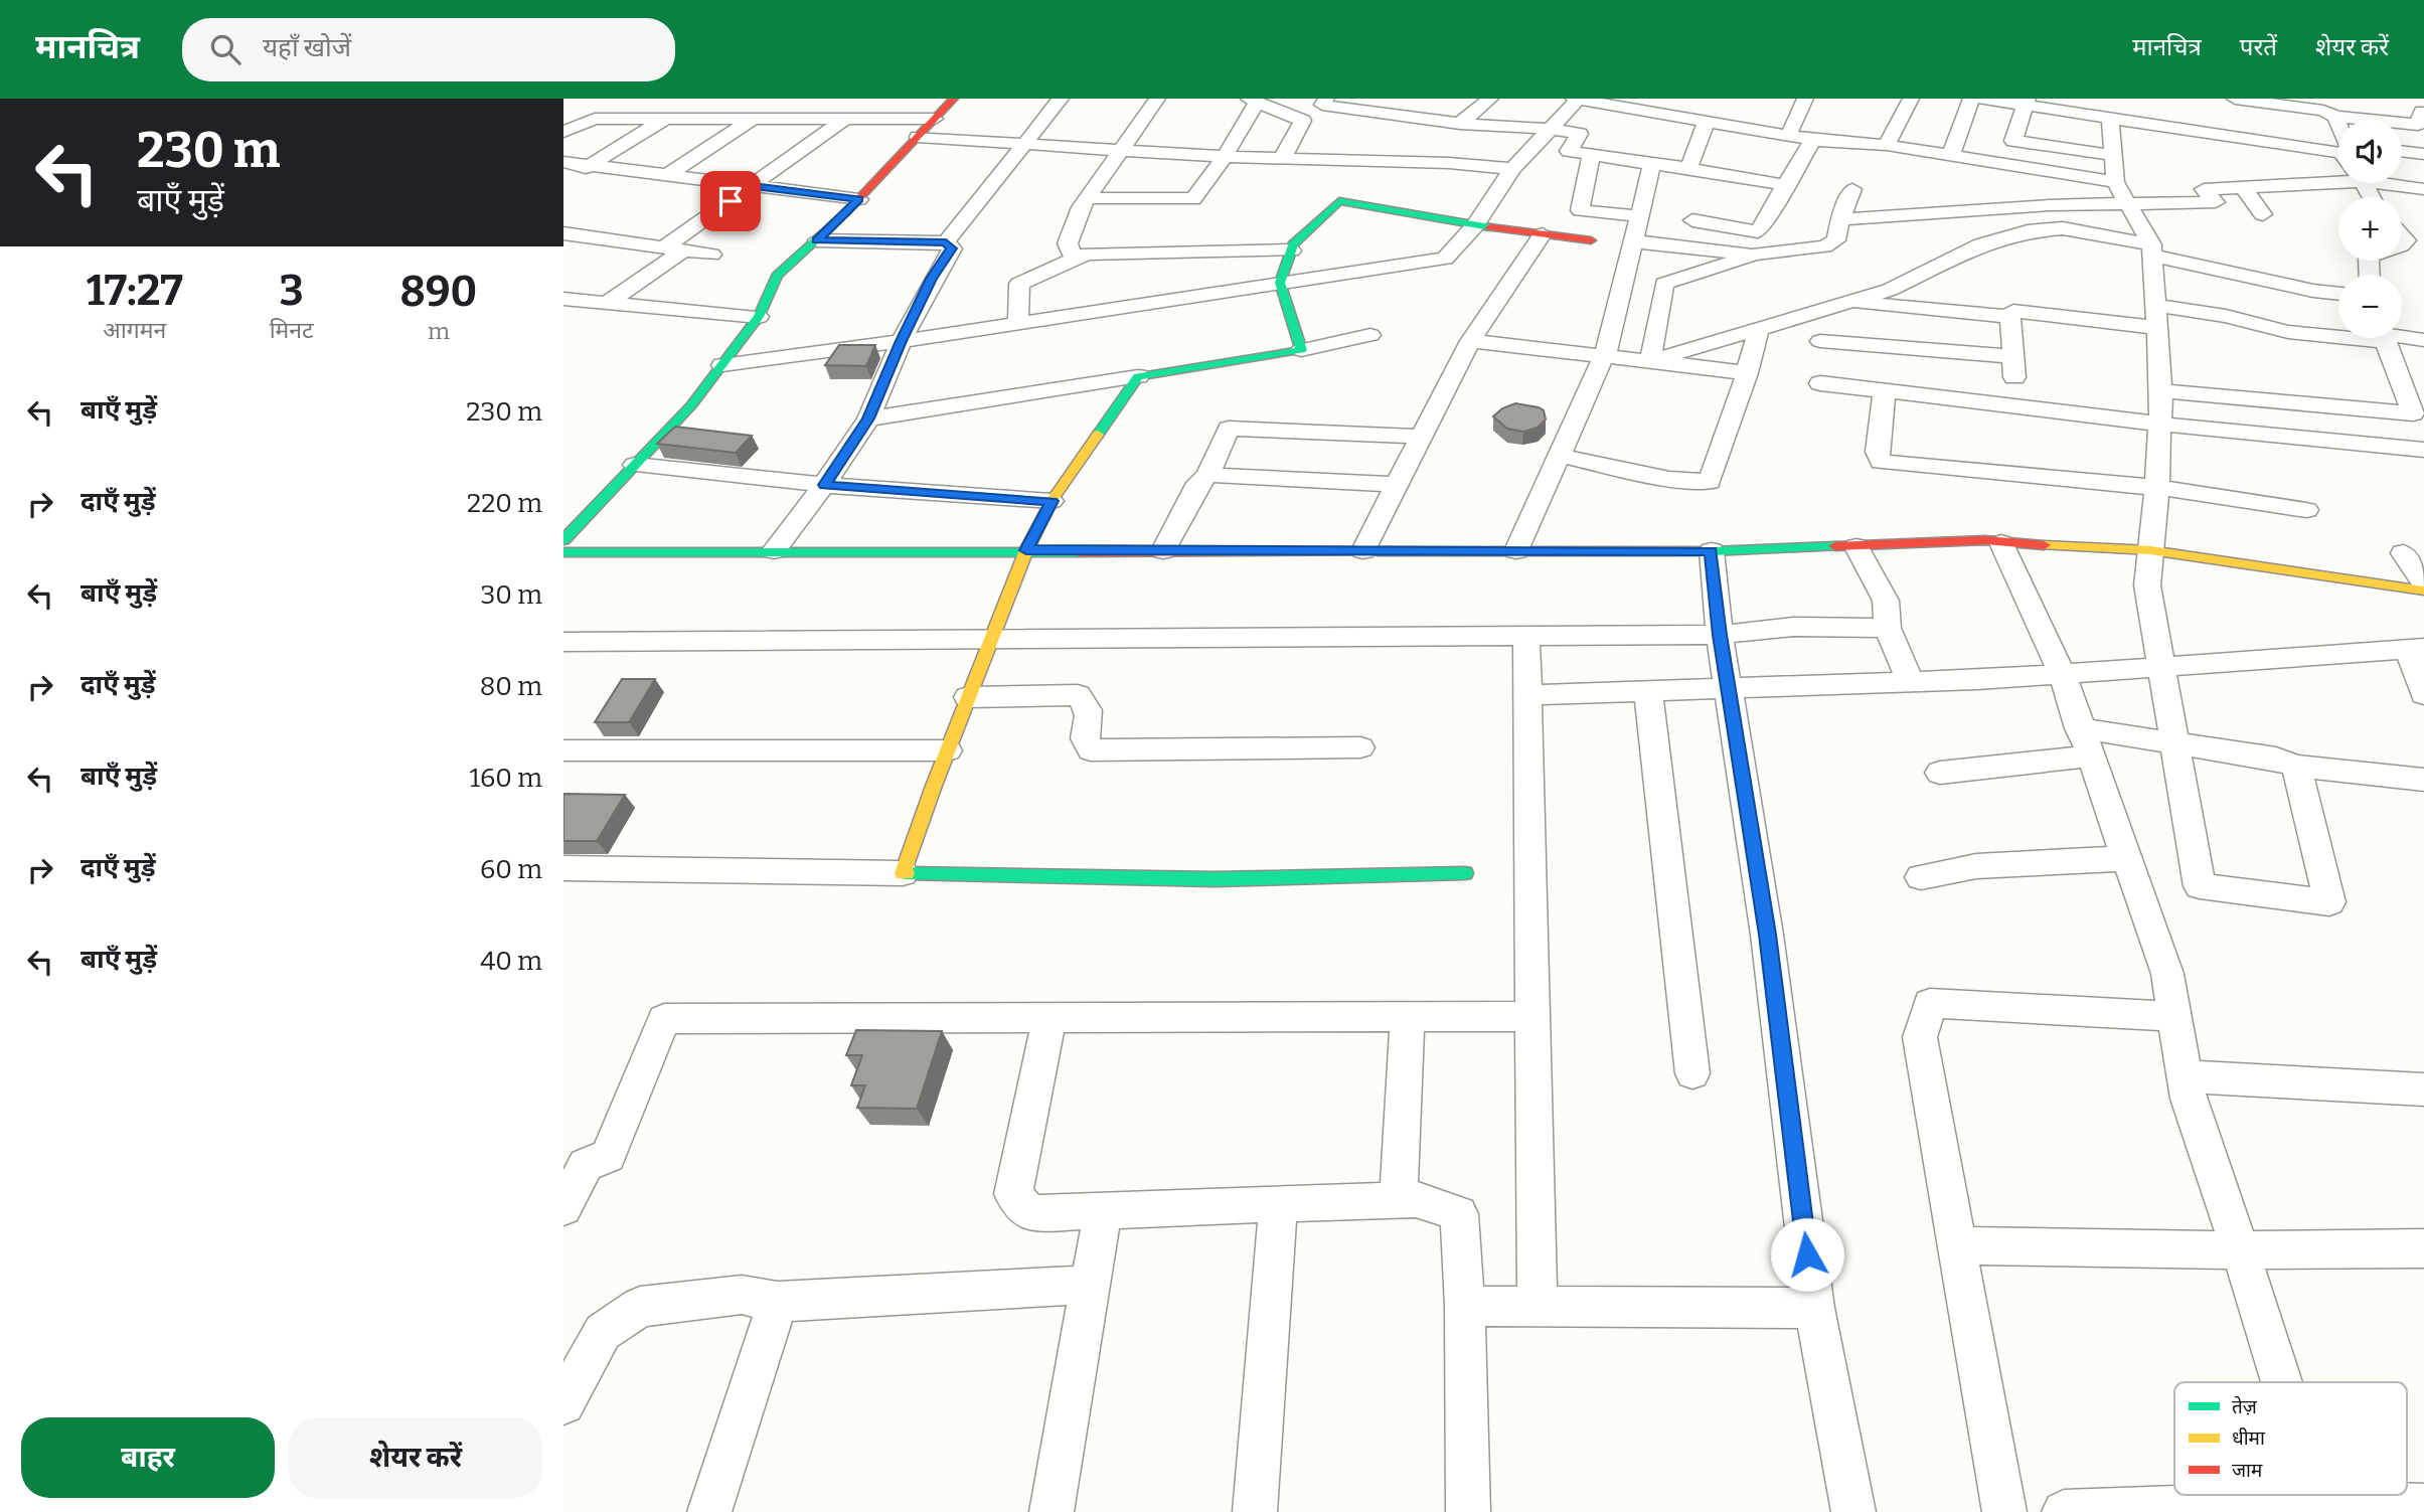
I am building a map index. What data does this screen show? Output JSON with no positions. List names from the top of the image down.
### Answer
{
  "legend": ["तेज़", "धीमा", "जाम"],
  "page": {
    "header": "मानचित्र",
    "search": "यहाँ खोजें",
    "nav": ["मानचित्र", "परतें", "शेयर करें"],
    "turn": ["230 m", "बाएँ मुड़ें"],
    "map_buttons": ["+", "−"],
    "eta": [
      "17:27",
      "आगमन",
      "3",
      "मिनट",
      "890",
      "m"
    ],
    "list": [
      {
        "name": "बाएँ मुड़ें",
        "value": "230 m"
      },
      {
        "name": "दाएँ मुड़ें",
        "value": "220 m"
      },
      {
        "name": "बाएँ मुड़ें",
        "value": "30 m"
      },
      {
        "name": "दाएँ मुड़ें",
        "value": "80 m"
      },
      {
        "name": "बाएँ मुड़ें",
        "value": "160 m"
      },
      {
        "name": "दाएँ मुड़ें",
        "value": "60 m"
      },
      {
        "name": "बाएँ मुड़ें",
        "value": "40 m"
      }
    ],
    "buttons": ["बाहर", "शेयर करें"]
  }
}
